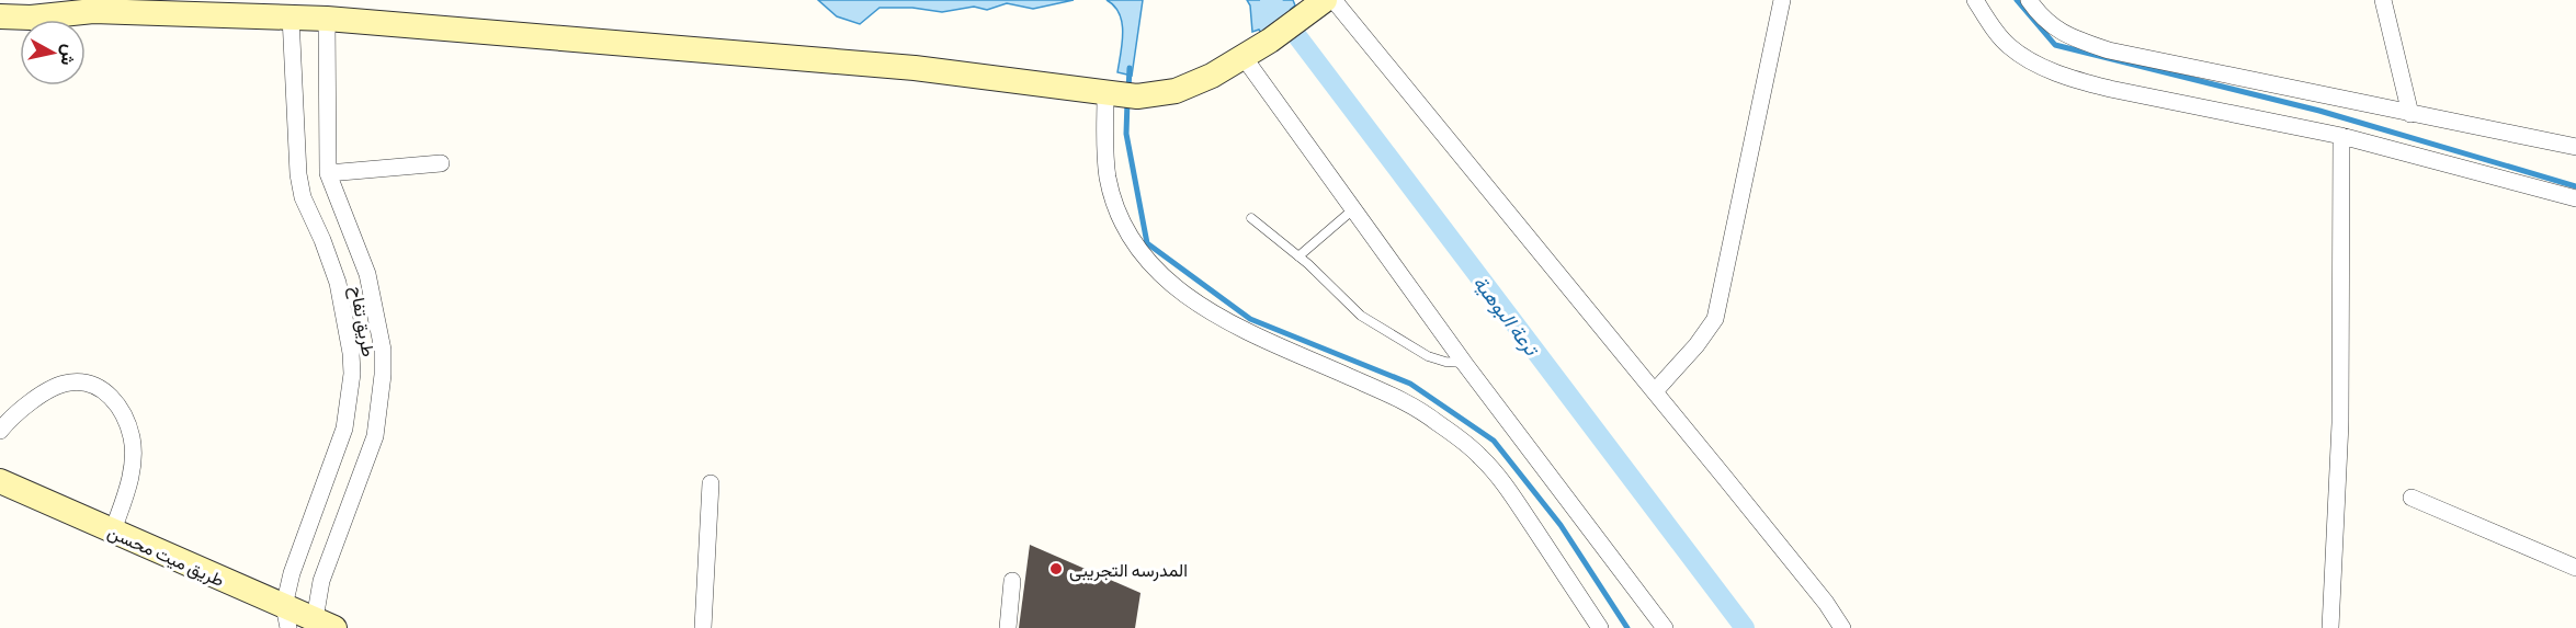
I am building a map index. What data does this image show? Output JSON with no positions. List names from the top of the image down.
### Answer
{
  "streets": {
    "street": ["طريق تفاح", "طريق ميت محسن"]
  },
  "crossings": [
    ["طريق تفاح", "طريق ميت محسن"]
  ],
  "water": ["ترعة البوهية"],
  "places": ["المدرسه التجريبى"],
  "north": "right"
}
